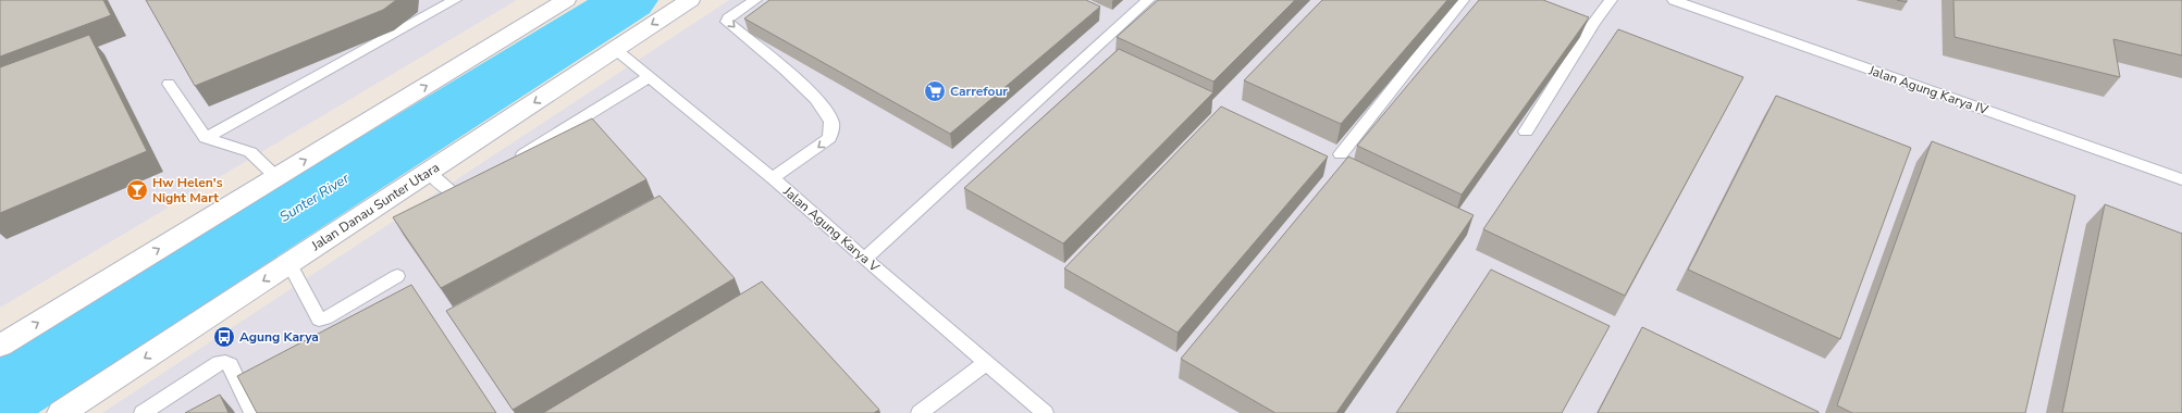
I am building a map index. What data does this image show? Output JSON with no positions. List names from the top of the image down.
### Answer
{
  "streets": {
    "main road": ["Jalan Danau Sunter Utara"],
    "lane": ["Jalan Agung Karya IV", "Jalan Agung Karya V"]
  },
  "crossings": [
    ["Jalan Danau Sunter Utara", "Jalan Agung Karya V"]
  ],
  "water": ["Sunter River"],
  "places": {
    "supermarket": ["Carrefour"],
    "bar": ["Hw Helen's Night Mart"],
    "bus stop": ["Agung Karya"]
  }
}
